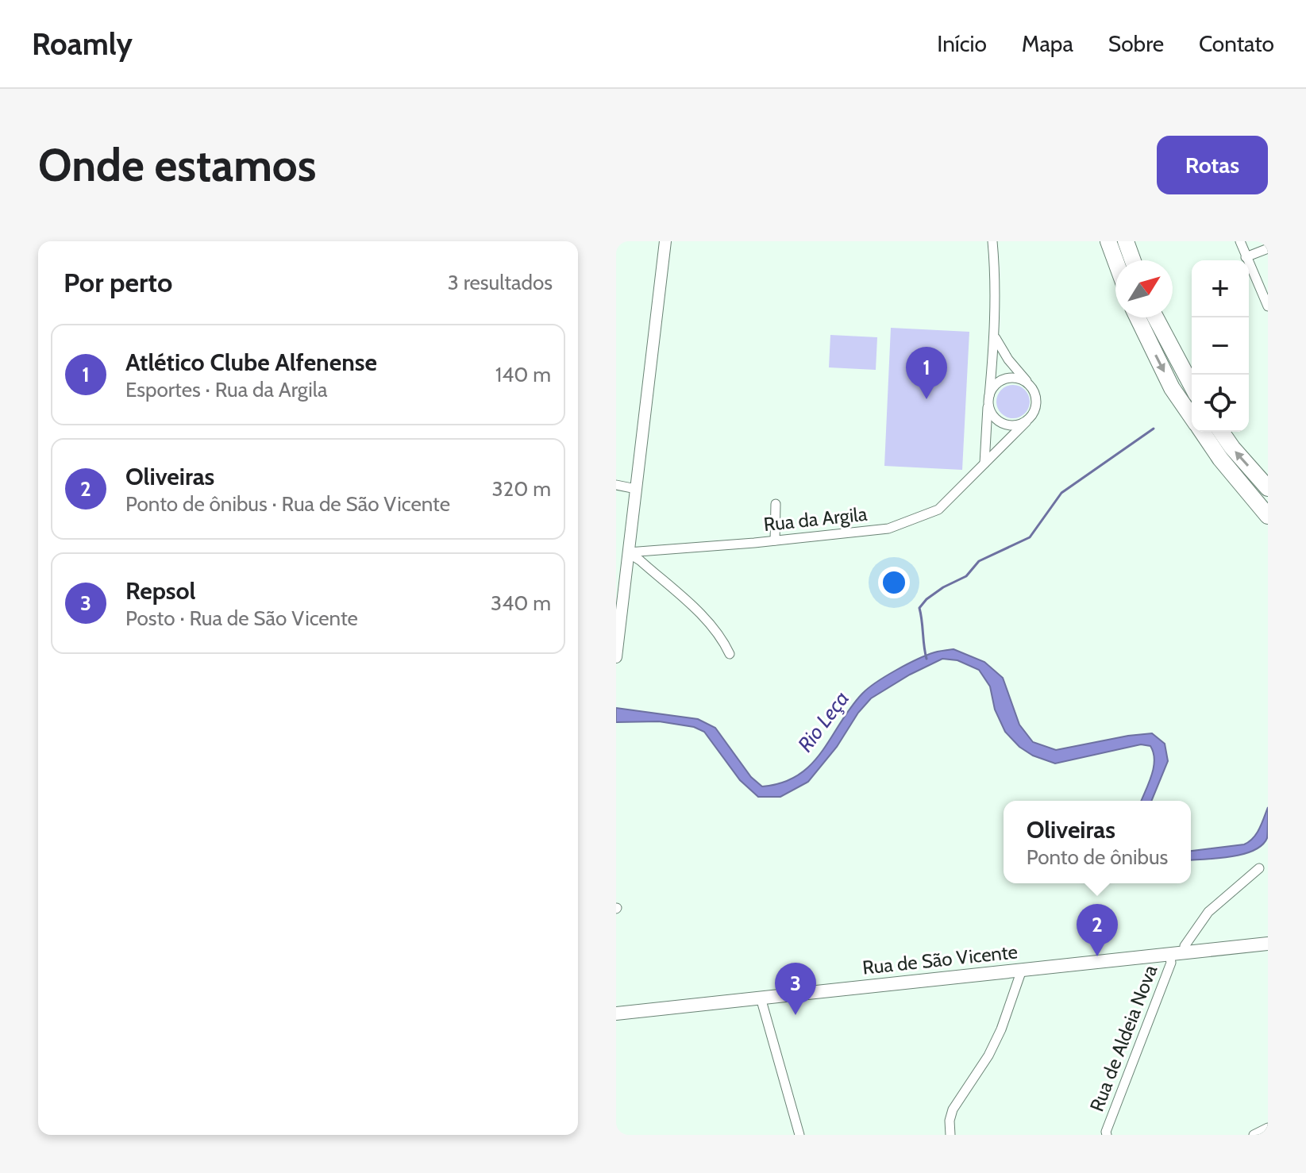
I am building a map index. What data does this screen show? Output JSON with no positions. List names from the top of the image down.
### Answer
{
  "streets": {
    "main road": ["Rua de São Vicente"],
    "street": ["Rua da Argila", "Rua de Aldeia Nova"]
  },
  "crossings": [
    ["Rua de São Vicente", "Rua de Aldeia Nova"]
  ],
  "water": ["Rio Leça"],
  "north": "top right",
  "page": {
    "header": "Roamly",
    "nav": [
      "Início",
      "Mapa",
      "Sobre",
      "Contato"
    ],
    "buttons": "Rotas",
    "title": "Onde estamos",
    "heading": ["Por perto", "3 resultados"],
    "map_buttons": ["+", "−"],
    "list": [
      {
        "mark": "1",
        "name": "Atlético Clube Alfenense",
        "note": "Esportes · Rua da Argila",
        "value": "140 m"
      },
      {
        "mark": "2",
        "name": "Oliveiras",
        "note": "Ponto de ônibus · Rua de São Vicente",
        "value": "320 m"
      },
      {
        "mark": "3",
        "name": "Repsol",
        "note": "Posto · Rua de São Vicente",
        "value": "340 m"
      }
    ],
    "pins": ["1", "2", "3"],
    "popup": ["Oliveiras", "Ponto de ônibus"]
  }
}
